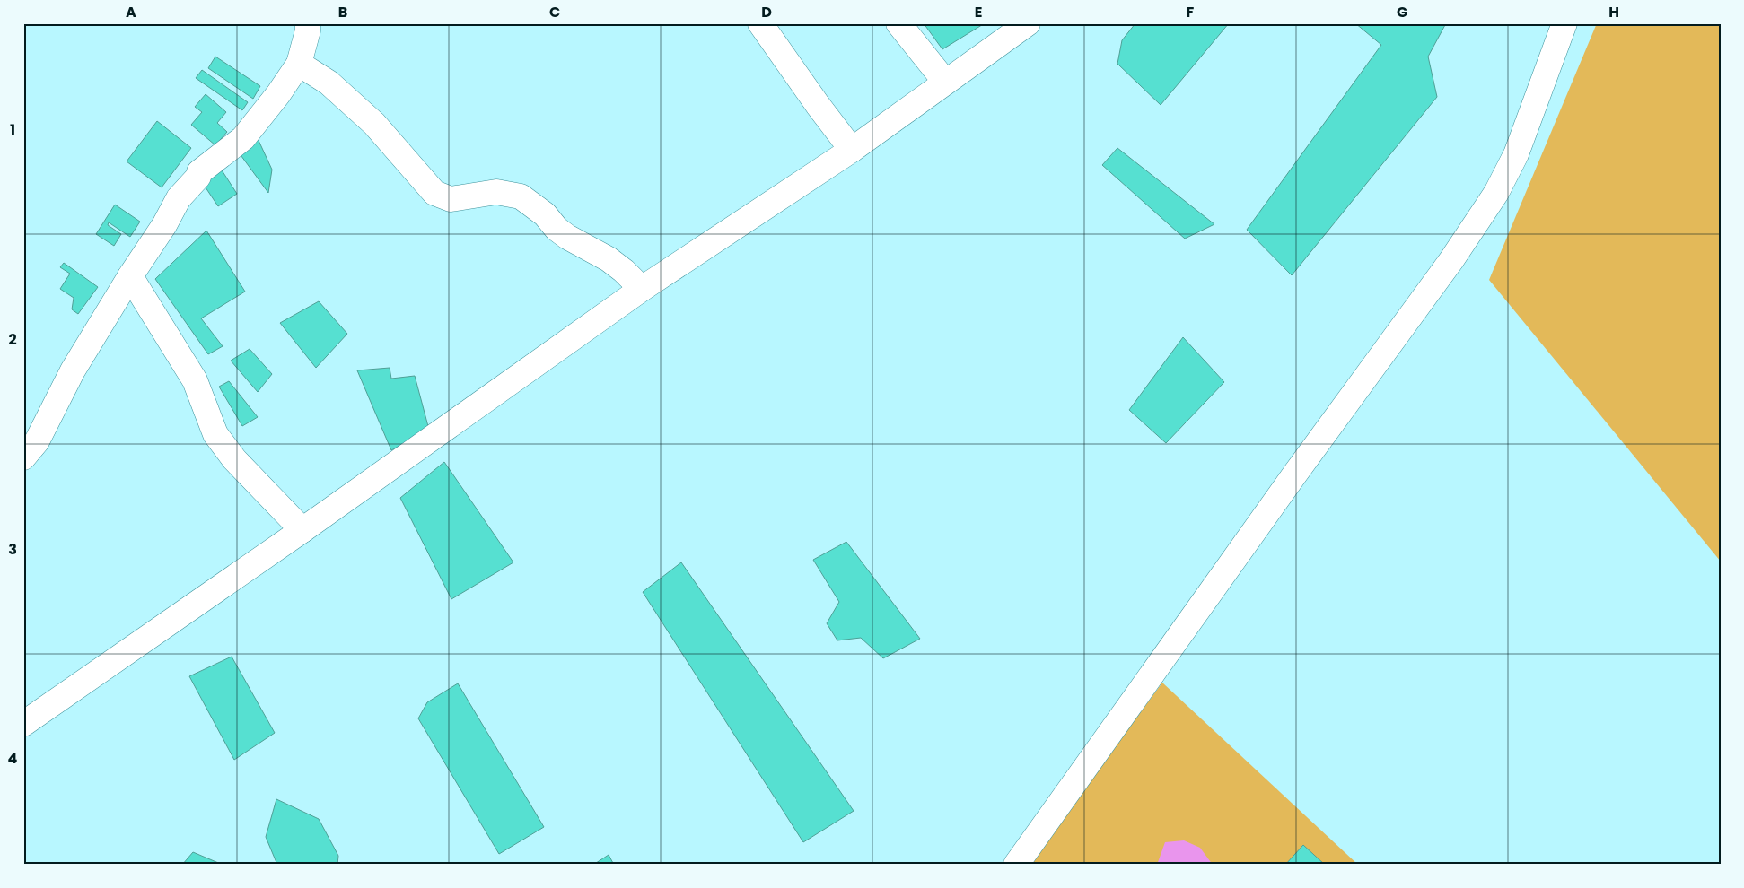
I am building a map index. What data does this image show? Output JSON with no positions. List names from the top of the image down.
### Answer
{
  "grid": {
    "columns": [
      "A",
      "B",
      "C",
      "D",
      "E",
      "F",
      "G",
      "H"
    ],
    "rows": [
      "1",
      "2",
      "3",
      "4"
    ]
  }
}
